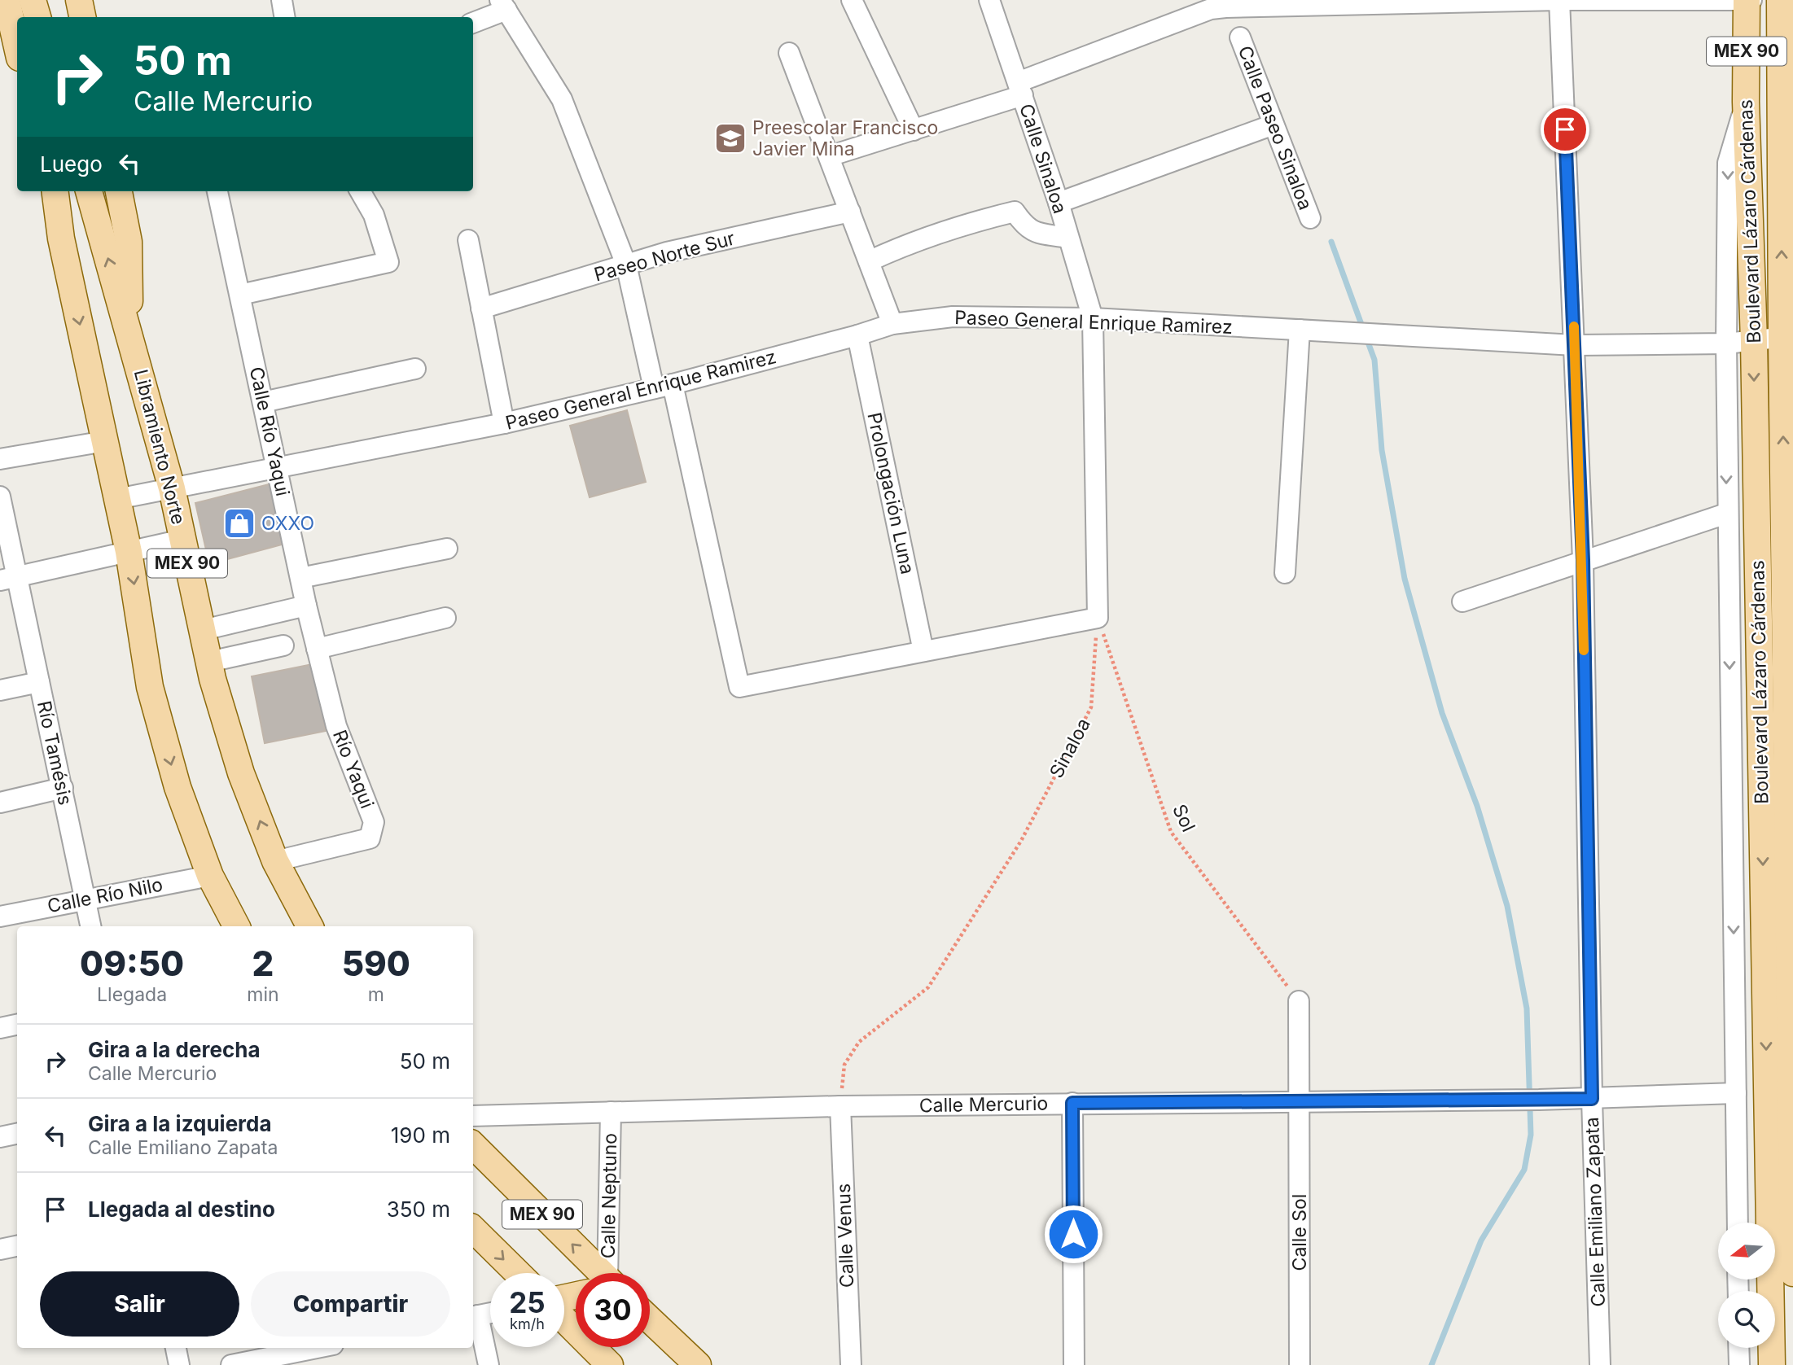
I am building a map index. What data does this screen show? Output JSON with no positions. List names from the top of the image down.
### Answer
{
  "streets": {
    "main road": ["MEX 90", "Boulevard Lázaro Cárdenas", "Libramiento Norte"],
    "street": [
      "Calle Paseo Sinaloa",
      "Calle Sinaloa",
      "Paseo Norte Sur",
      "Paseo General Enrique Ramirez",
      "Calle Río Yaqui",
      "Prolongación Luna",
      "Río Tamésis",
      "Río Yaqui",
      "Calle Río Nilo",
      "Calle Mercurio",
      "Calle Neptuno",
      "Calle Emiliano Zapata",
      "Calle Sol",
      "Calle Venus"
    ],
    "path": ["Sinaloa", "Sol"]
  },
  "crossings": [
    ["MEX 90", "Paseo General Enrique Ramirez"],
    ["MEX 90", "Calle Río Nilo"],
    ["Calle Sinaloa", "Paseo General Enrique Ramirez"],
    ["Boulevard Lázaro Cárdenas", "Paseo General Enrique Ramirez"],
    ["Paseo General Enrique Ramirez", "Calle Río Yaqui"],
    ["Paseo General Enrique Ramirez", "Libramiento Norte"],
    ["Paseo General Enrique Ramirez", "Prolongación Luna"],
    ["Paseo General Enrique Ramirez", "Calle Emiliano Zapata"],
    ["Calle Río Yaqui", "Río Yaqui"],
    ["Libramiento Norte", "Río Yaqui"],
    ["Sinaloa", "Sol"],
    ["Sinaloa", "Calle Mercurio"],
    ["Sinaloa", "Calle Venus"],
    ["Río Tamésis", "Calle Río Nilo"],
    ["Sol", "Calle Sol"],
    ["Calle Mercurio", "Calle Neptuno"],
    ["Calle Mercurio", "Calle Emiliano Zapata"],
    ["Calle Mercurio", "Calle Sol"],
    ["Calle Mercurio", "Calle Venus"]
  ],
  "places": {
    "school or university": ["Preescolar Francisco Javier Mina"],
    "shop": ["OXXO"]
  },
  "north": "left",
  "page": {
    "turn": ["50 m", "Calle Mercurio"],
    "then": "Luego",
    "eta": [
      "09:50",
      "Llegada",
      "2",
      "min",
      "590",
      "m"
    ],
    "list": [
      {
        "name": "Gira a la derecha",
        "note": "Calle Mercurio",
        "value": "50 m"
      },
      {
        "name": "Gira a la izquierda",
        "note": "Calle Emiliano Zapata",
        "value": "190 m"
      },
      {
        "name": "Llegada al destino",
        "value": "350 m"
      }
    ],
    "buttons": ["Salir", "Compartir"],
    "speed": "25 km/h",
    "limit": "30"
  }
}
